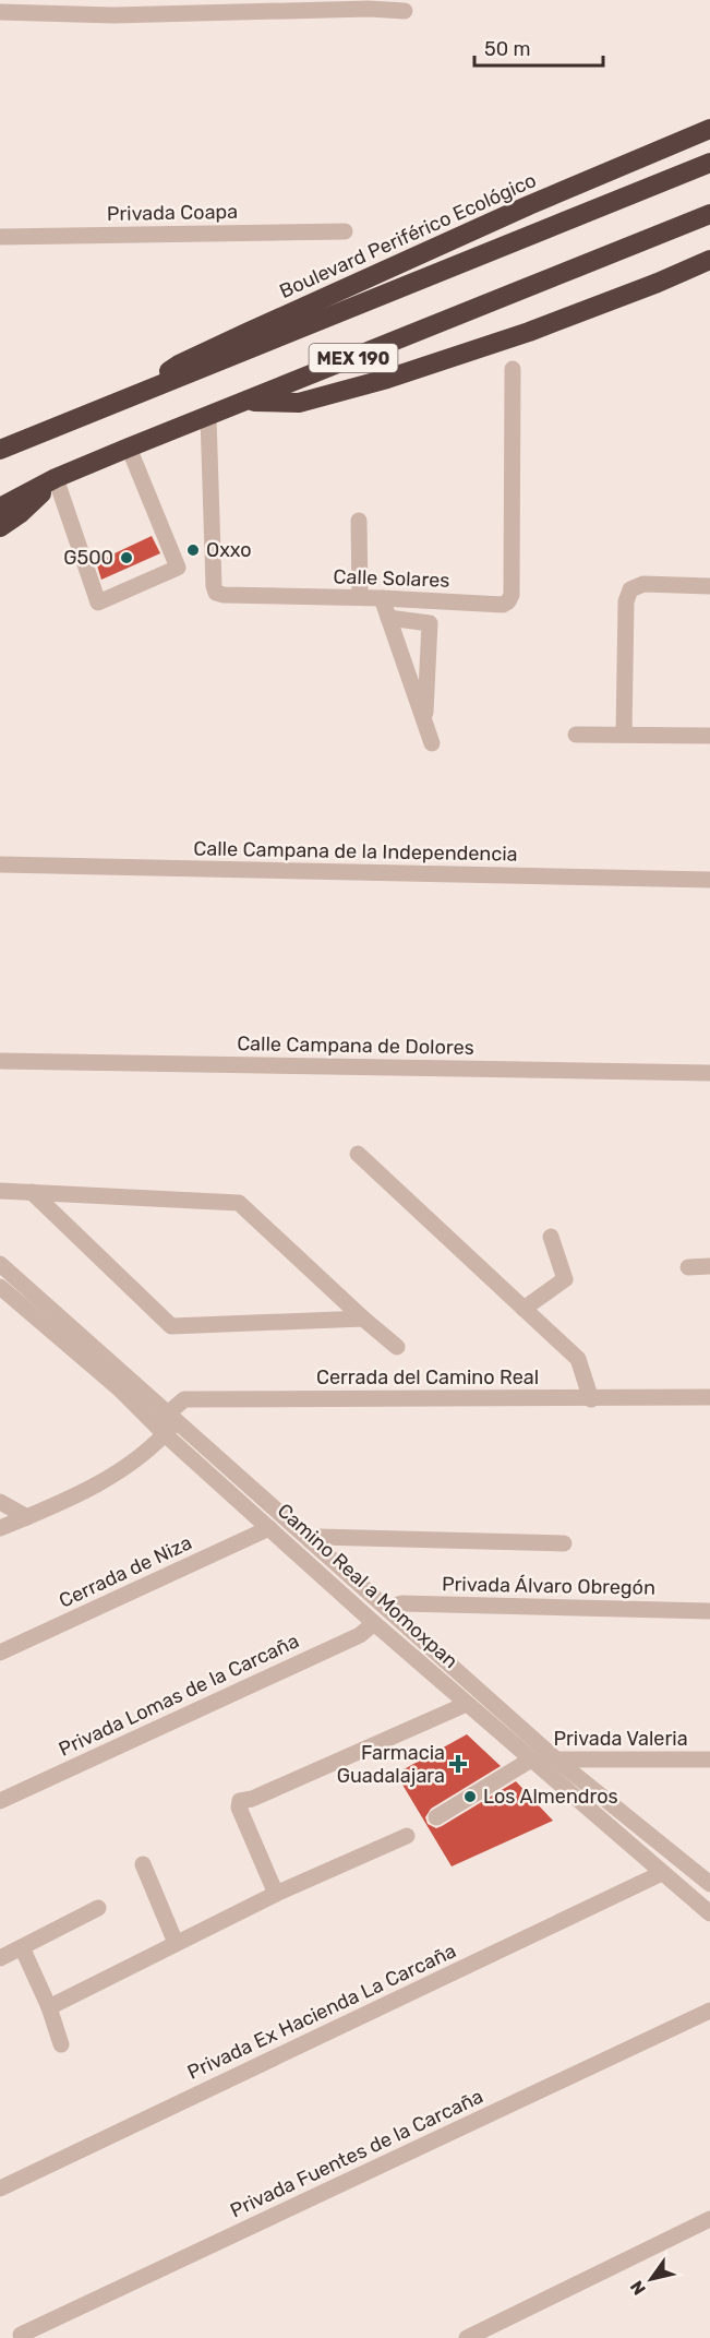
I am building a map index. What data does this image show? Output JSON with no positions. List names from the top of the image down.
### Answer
{
  "streets": {
    "highway": ["Boulevard Periférico Ecológico", "MEX 190"],
    "street": [
      "Privada Coapa",
      "Calle Solares",
      "Calle Campana de la Independencia",
      "Calle Campana de Dolores",
      "Cerrada del Camino Real",
      "Cerrada de Niza",
      "Camino Real a Momoxpan",
      "Privada Álvaro Obregón",
      "Privada Lomas de la Carcaña",
      "Privada Valeria",
      "Privada Ex Hacienda La Carcaña",
      "Privada Fuentes de la Carcaña"
    ]
  },
  "crossings": [
    ["MEX 190", "Calle Solares"],
    ["Cerrada del Camino Real", "Camino Real a Momoxpan"],
    ["Cerrada de Niza", "Camino Real a Momoxpan"],
    ["Camino Real a Momoxpan", "Privada Álvaro Obregón"],
    ["Camino Real a Momoxpan", "Privada Lomas de la Carcaña"],
    ["Camino Real a Momoxpan", "Privada Valeria"],
    ["Camino Real a Momoxpan", "Privada Ex Hacienda La Carcaña"]
  ],
  "places": {
    "other": ["Oxxo", "G500", "Los Almendros"],
    "health": ["Farmacia Guadalajara"]
  },
  "scale_bar": "50 m",
  "north": "bottom left"
}
